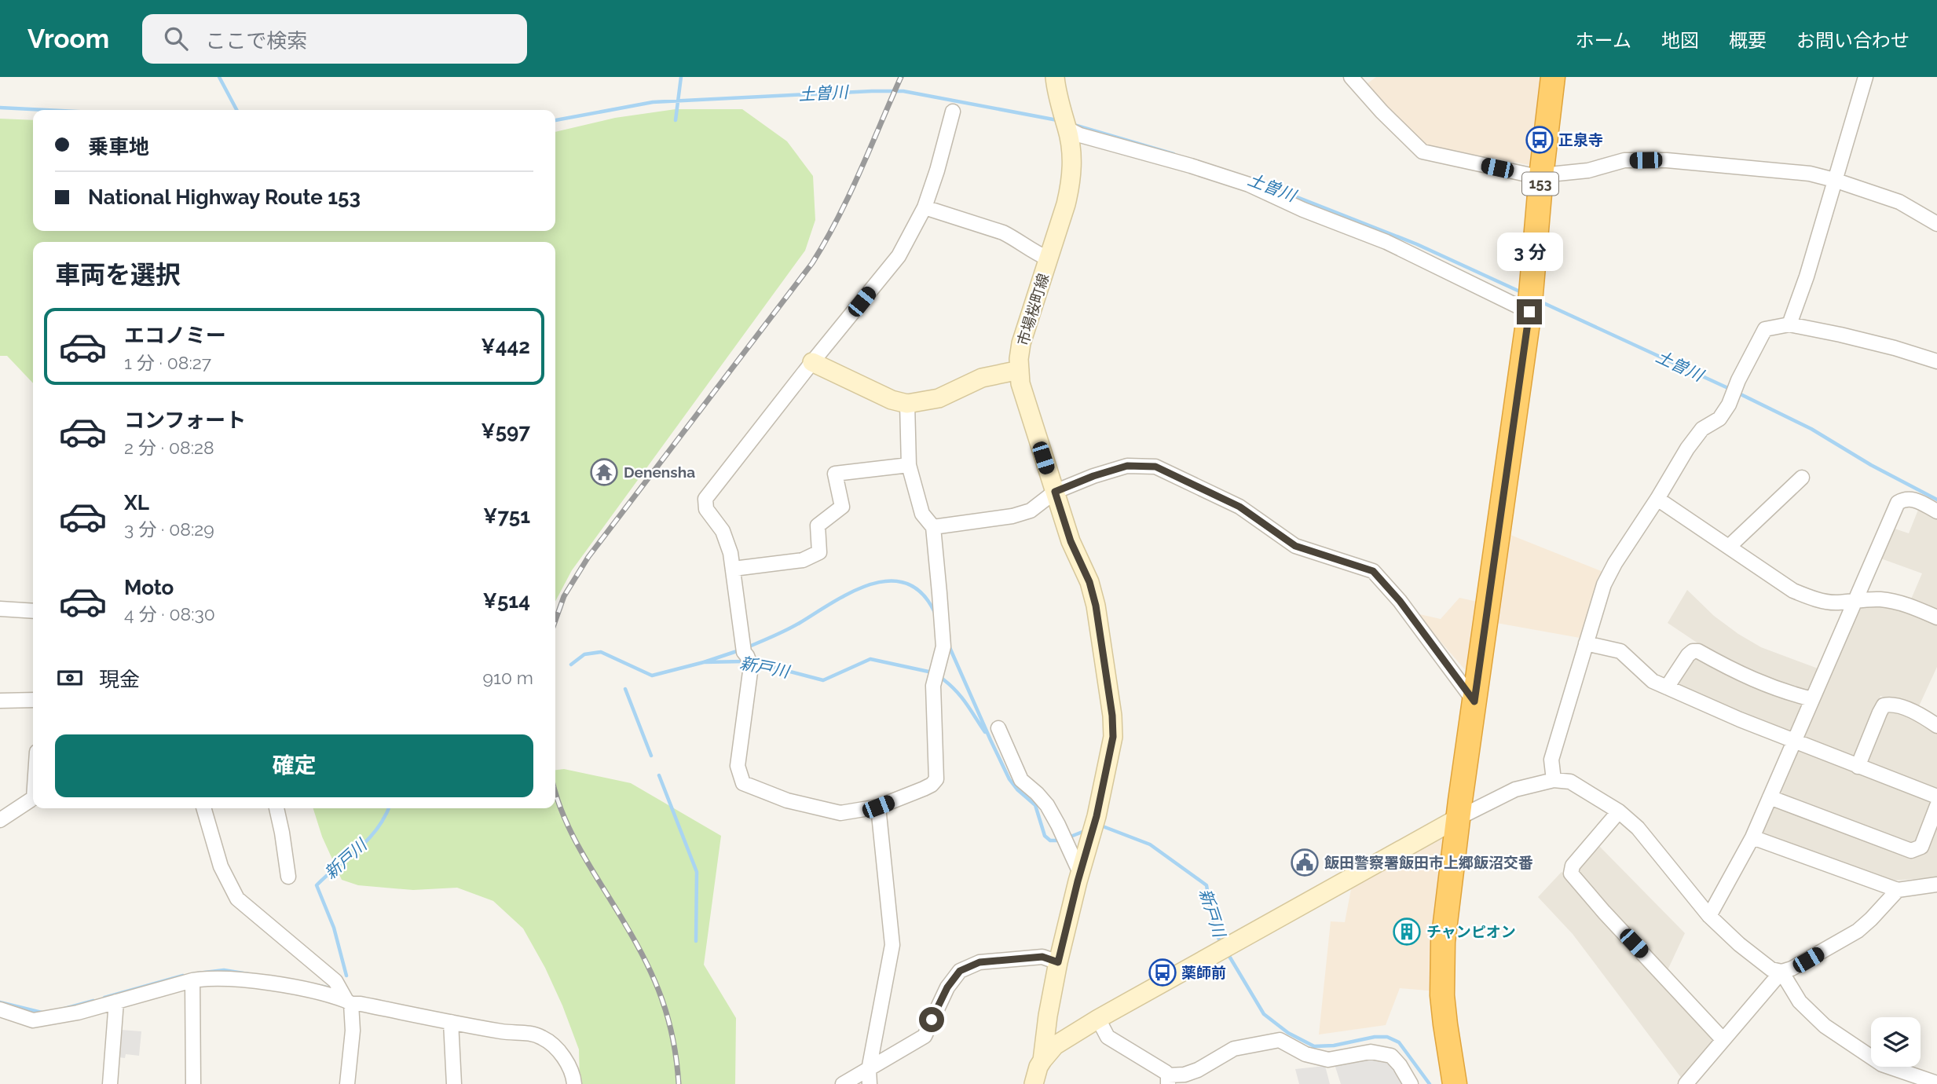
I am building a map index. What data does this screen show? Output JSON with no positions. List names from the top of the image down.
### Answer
{
  "streets": {
    "highway": ["153"],
    "main road": ["市場桜町線"]
  },
  "water": ["土曽川", "新戸川"],
  "places": {
    "bus stop": ["正泉寺", "薬師前"],
    "temple": ["Denensha"],
    "public building": ["飯田警察署飯田市上郷飯沼交番"],
    "building": ["チャンピオン"]
  },
  "page": {
    "header": "Vroom",
    "search": "ここで検索",
    "nav": [
      "ホーム",
      "地図",
      "概要",
      "お問い合わせ"
    ],
    "banner": ["乗車地", "National Highway Route 153"],
    "bubble": "3 分",
    "heading": "車両を選択",
    "list": [
      {
        "name": "エコノミー",
        "note": "1 分 · 08:27",
        "value": "¥442"
      },
      {
        "name": "コンフォート",
        "note": "2 分 · 08:28",
        "value": "¥597"
      },
      {
        "name": "XL",
        "note": "3 分 · 08:29",
        "value": "¥751"
      },
      {
        "name": "Moto",
        "note": "4 分 · 08:30",
        "value": "¥514"
      }
    ],
    "pay": ["現金", "910 m"],
    "buttons": "確定"
  }
}
